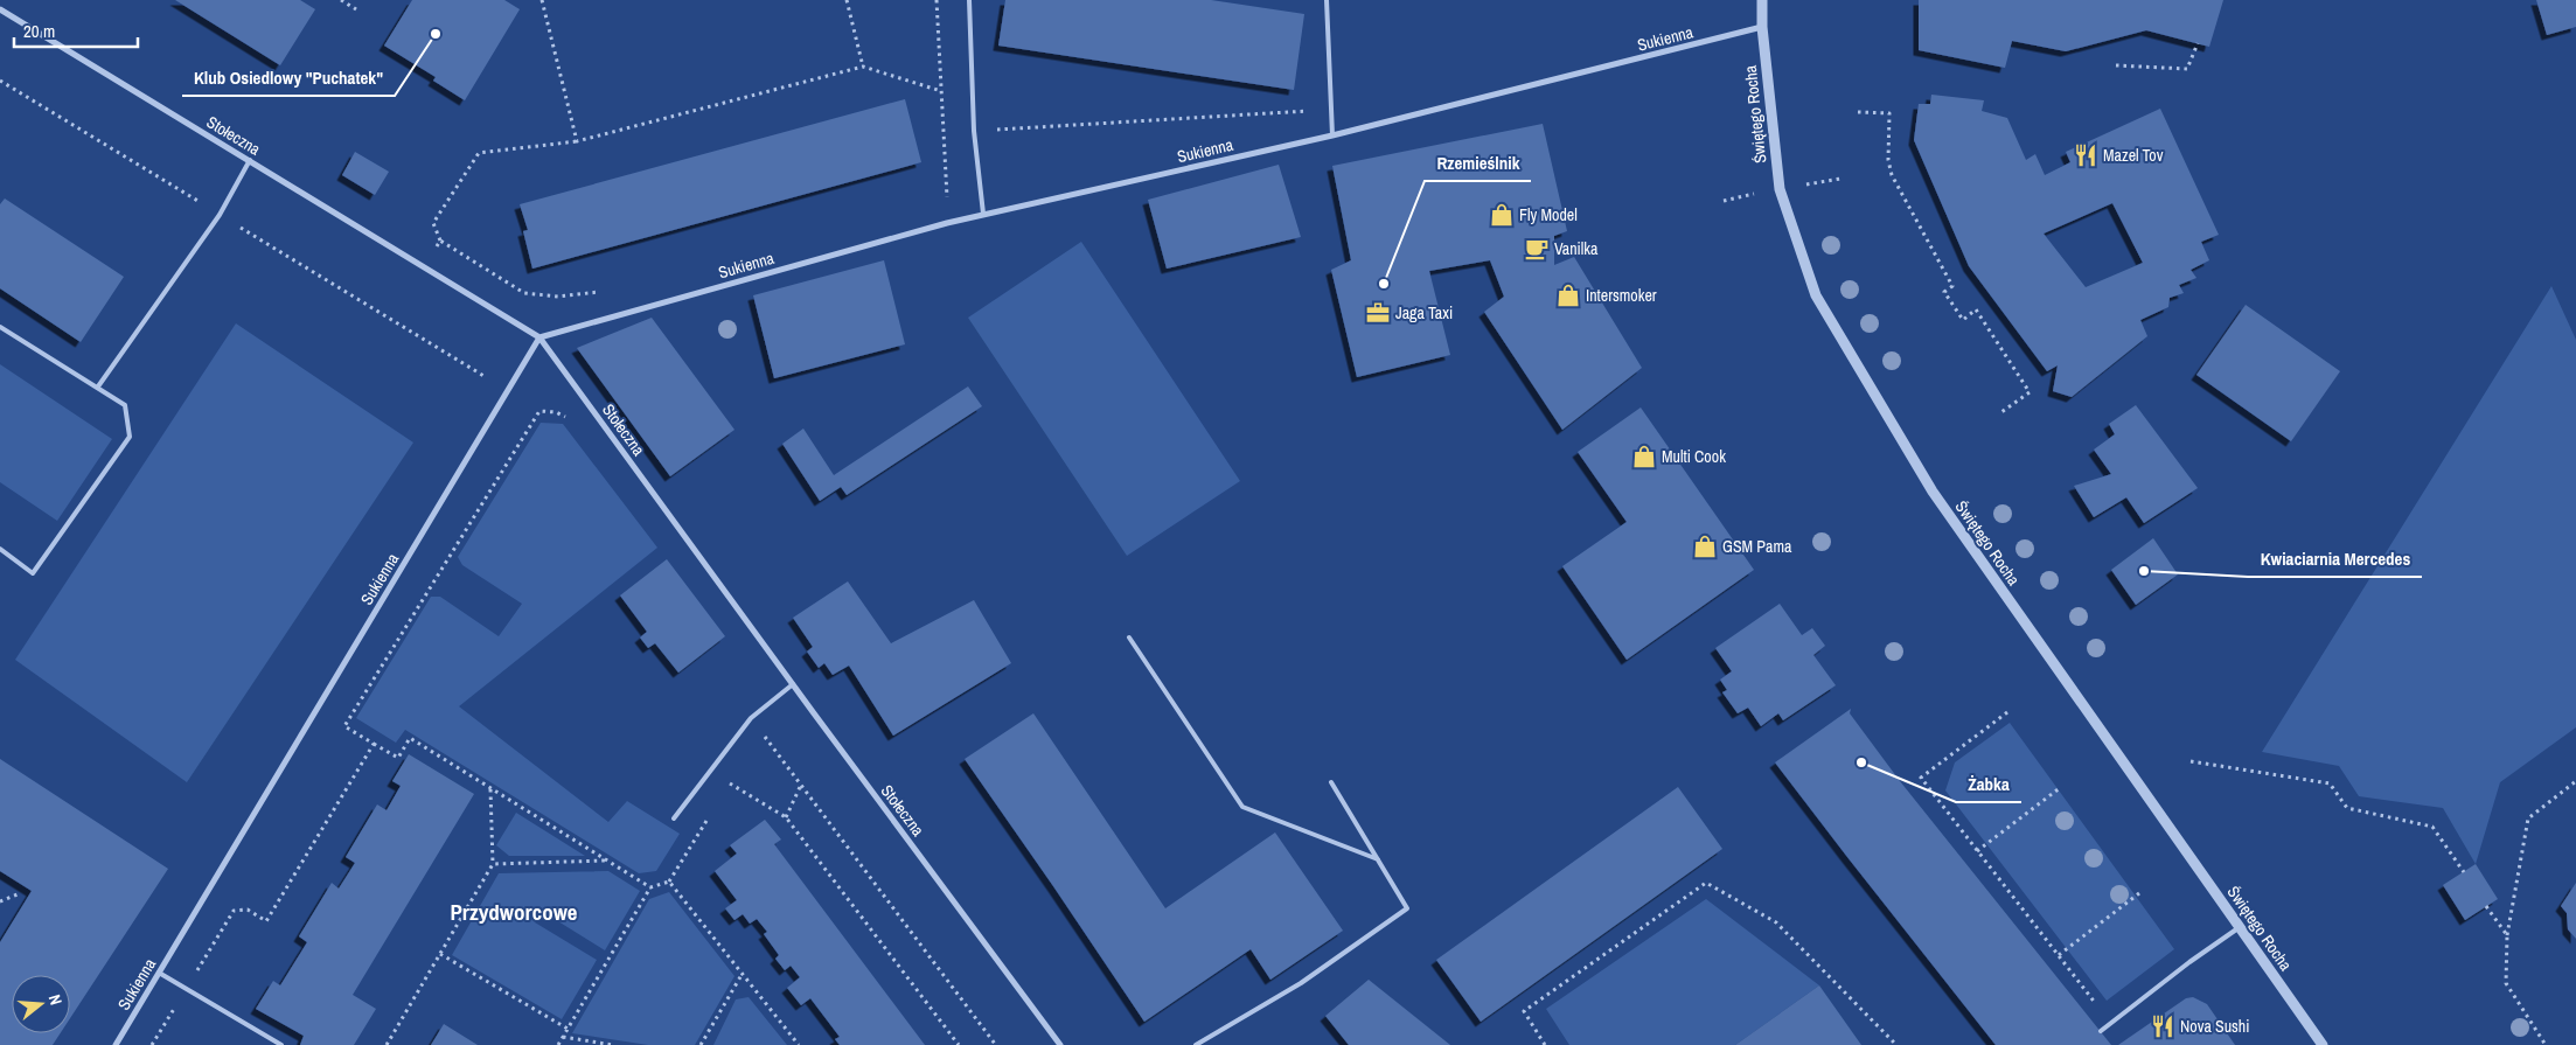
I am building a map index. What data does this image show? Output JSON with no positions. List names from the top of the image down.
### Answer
{
  "streets": {
    "street": ["Sukienna", "Świętego Rocha", "Stołeczna"]
  },
  "crossings": [
    ["Sukienna", "Świętego Rocha"],
    ["Sukienna", "Stołeczna"]
  ],
  "districts": ["Przydworcowe"],
  "places": {
    "other": [
      "Klub Osiedlowy \"Puchatek\"",
      "Rzemieślnik",
      "Kwiaciarnia Mercedes",
      "Żabka"
    ],
    "restaurant": ["Mazel Tov", "Nova Sushi"],
    "shop": [
      "Fly Model",
      "Intersmoker",
      "Multi Cook",
      "GSM Pama"
    ],
    "cafe": ["Vanilka"],
    "office": ["Jaga Taxi"]
  },
  "scale_bar": "20 m",
  "north": "right"
}
